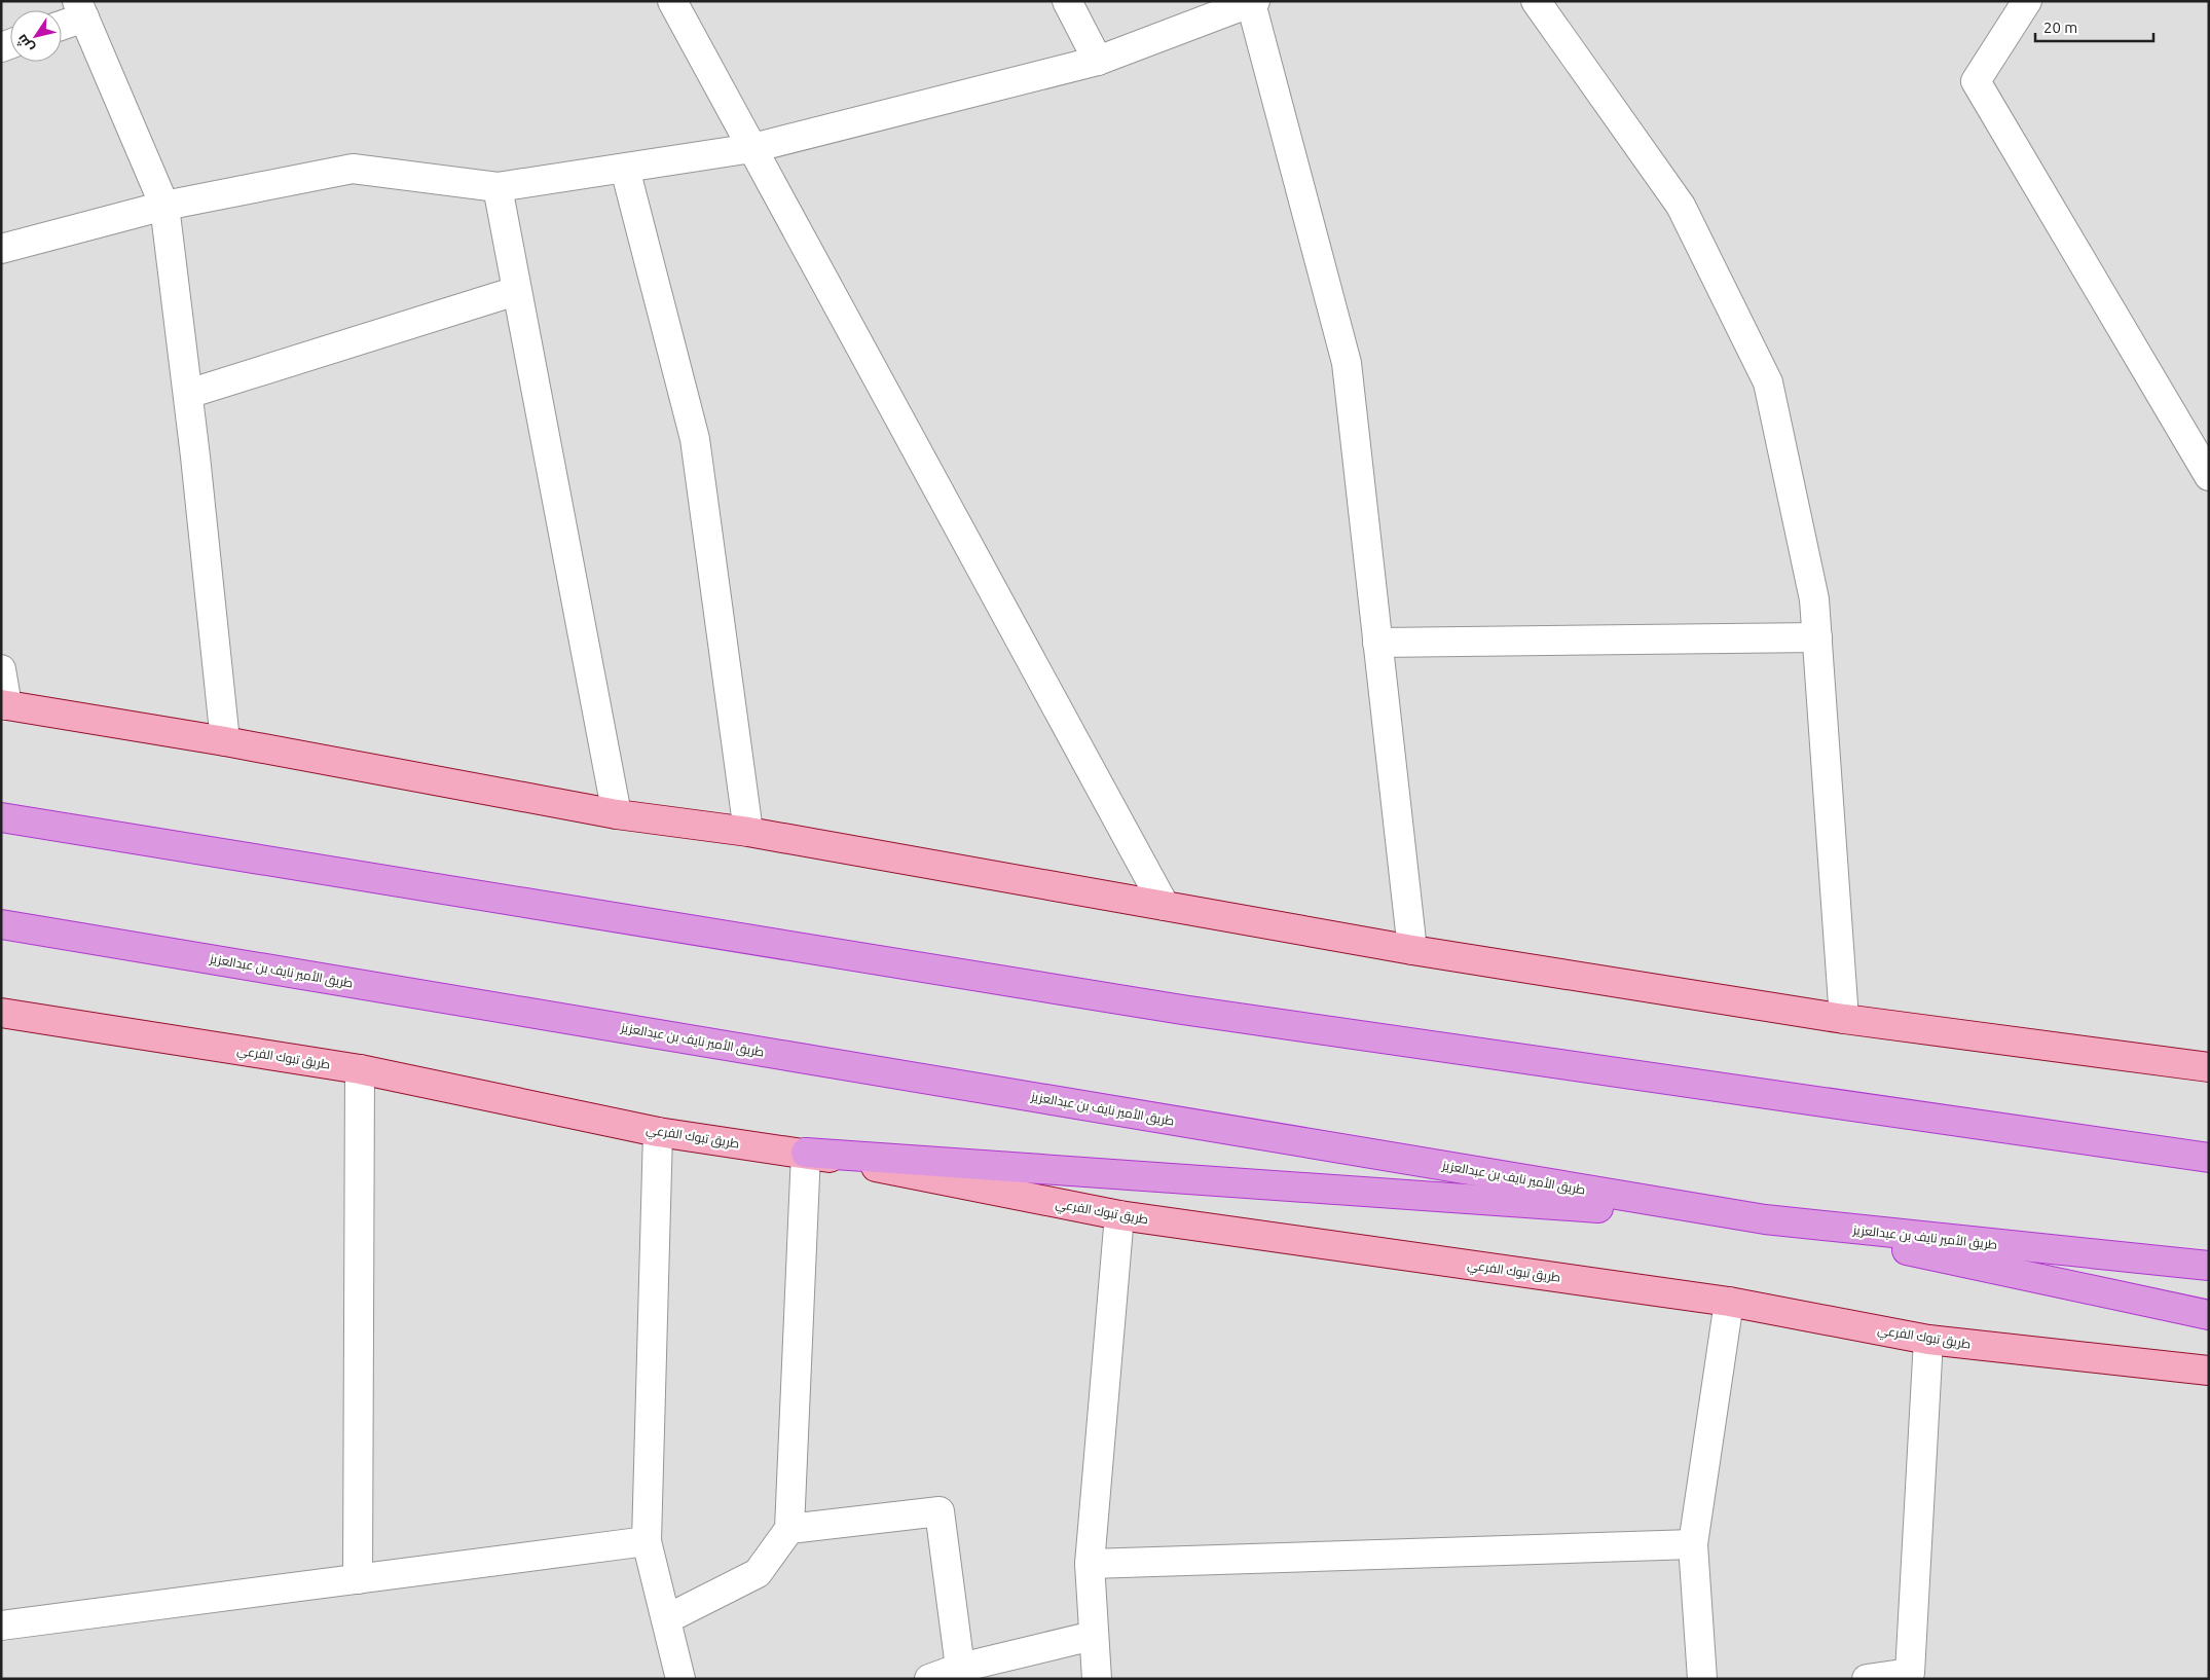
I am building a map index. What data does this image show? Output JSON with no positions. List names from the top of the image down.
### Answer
{
  "streets": {
    "highway": ["طريق الأمير نايف بن عبدالعزيز"],
    "main road": ["طريق تبوك الفرعي"]
  },
  "scale_bar": "20 m",
  "north": "bottom left"
}
